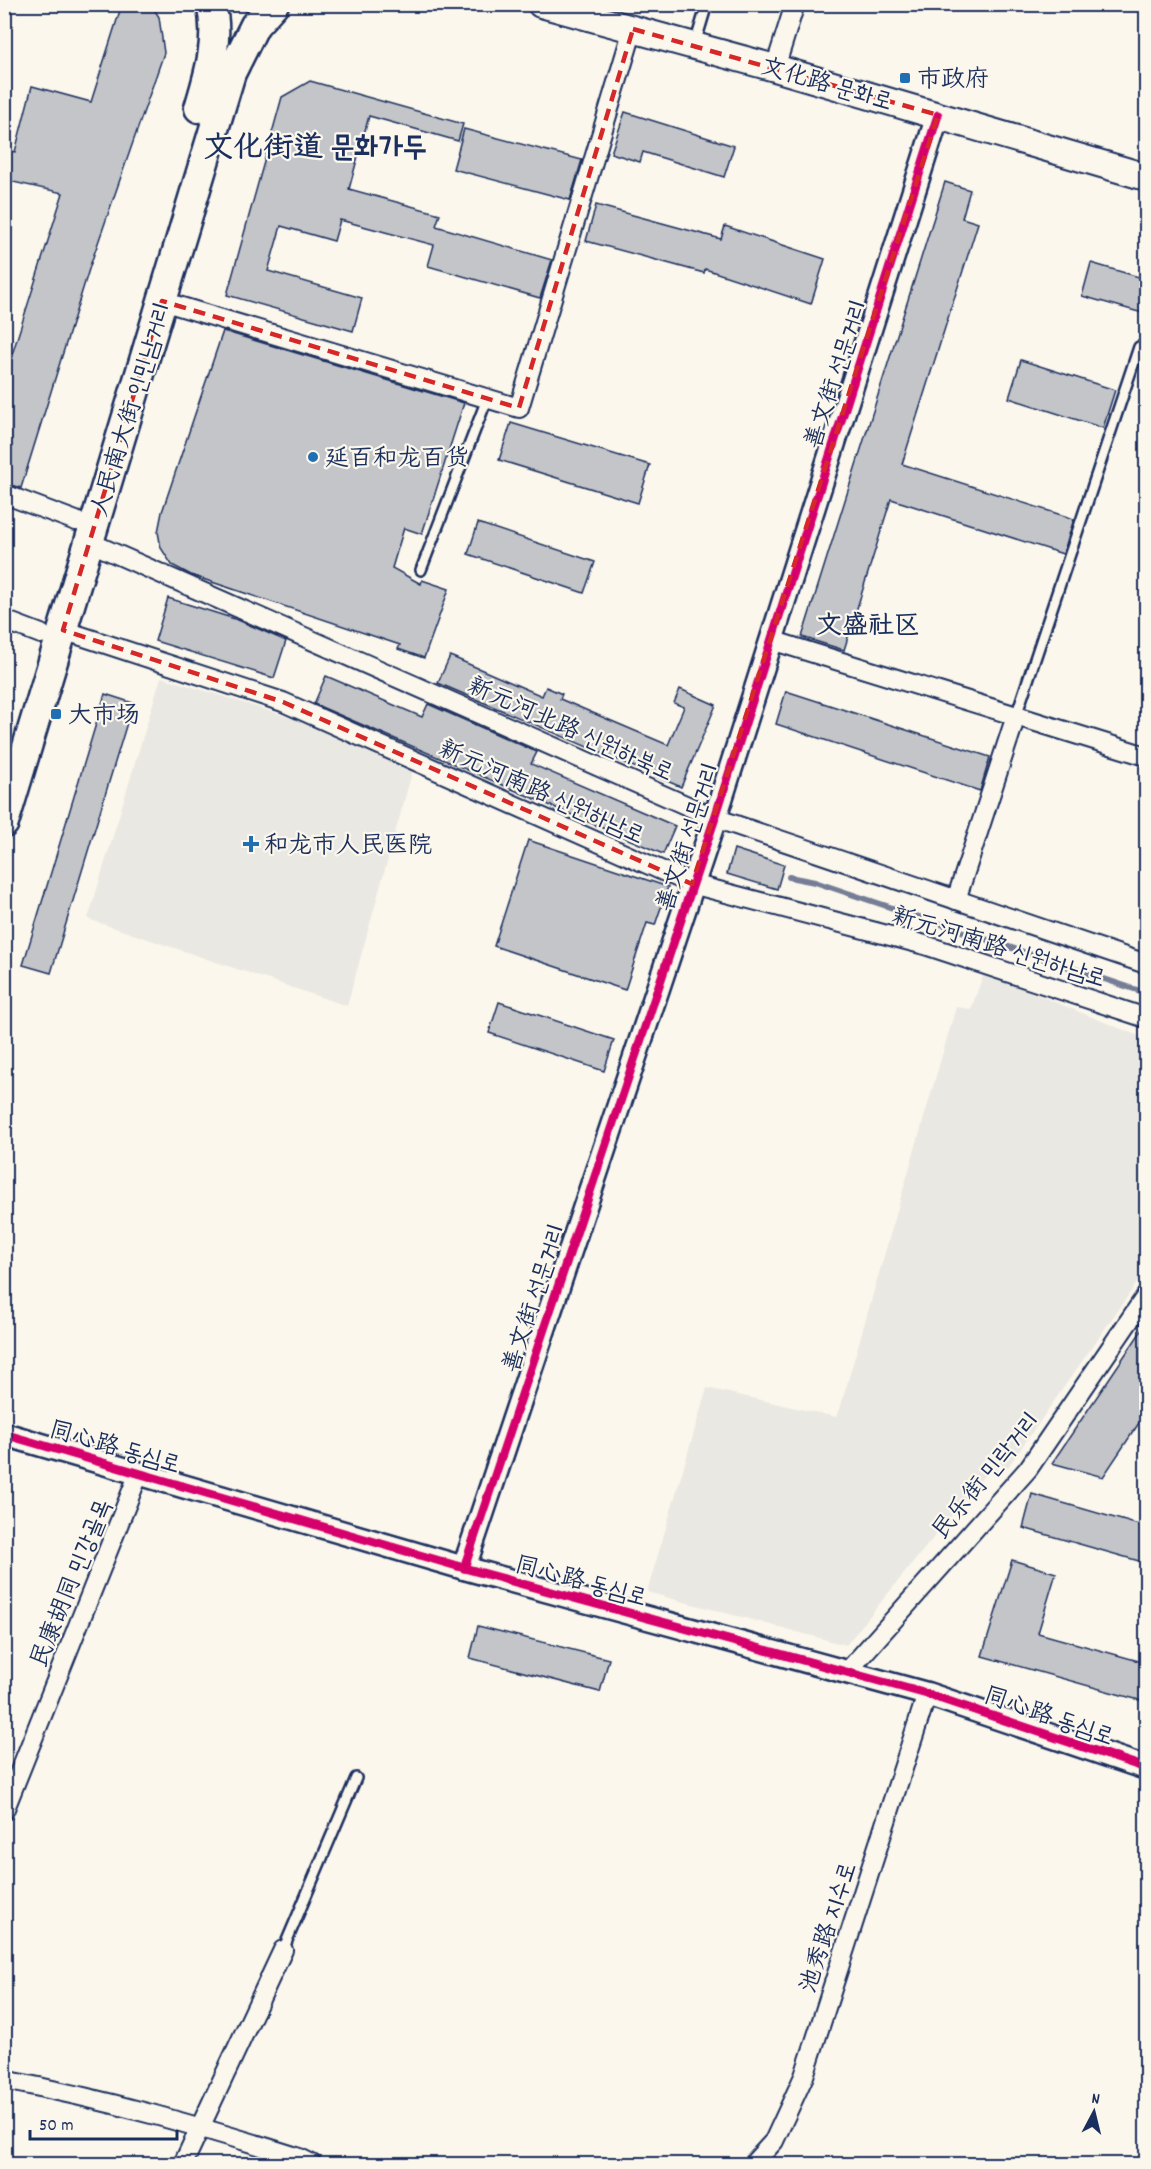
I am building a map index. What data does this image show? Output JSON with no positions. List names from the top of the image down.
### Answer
{
  "streets": {
    "main road": ["文化路 문화로", "人民南大街 인민남거리"],
    "street": [
      "善文街 선문거리",
      "新元河北路 신원하북로",
      "新元河南路 신원하남로",
      "同心路 동심로",
      "民乐街 민락거리",
      "民康胡同 민강골목",
      "池秀路 지수로"
    ]
  },
  "crossings": [
    ["文化路 문화로", "善文街 선문거리"],
    ["善文街 선문거리", "新元河北路 신원하북로"],
    ["善文街 선문거리", "新元河南路 신원하남로"],
    ["善文街 선문거리", "同心路 동심로"],
    ["人民南大街 인민남거리", "新元河北路 신원하북로"],
    ["人民南大街 인민남거리", "新元河南路 신원하남로"],
    ["同心路 동심로", "民乐街 민락거리"],
    ["同心路 동심로", "民康胡同 민강골목"],
    ["同心路 동심로", "池秀路 지수로"]
  ],
  "districts": ["文化街道 문화가두", "文盛社区"],
  "places": {
    "transit": ["市政府", "大市场"],
    "other": ["延百和龙百货"],
    "health": ["和龙市人民医院"]
  },
  "scale_bar": "50 m",
  "north": "top"
}
